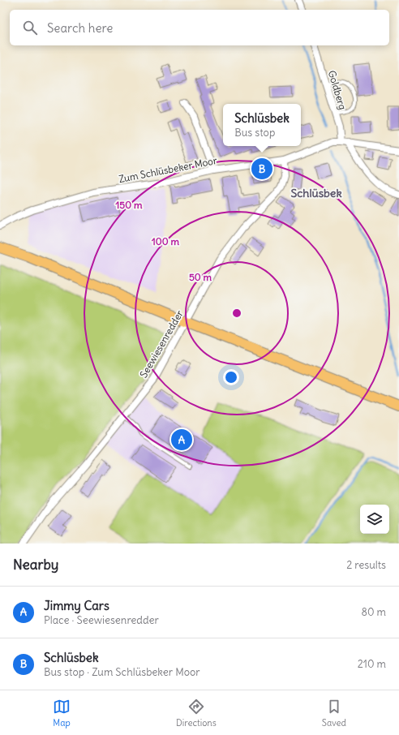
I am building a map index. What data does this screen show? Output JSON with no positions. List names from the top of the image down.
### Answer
{
  "streets": {
    "street": ["Goldberg", "Zum Schlüsbeker Moor", "Seewiesenredder"]
  },
  "crossings": [
    ["Goldberg", "Zum Schlüsbeker Moor"],
    ["Zum Schlüsbeker Moor", "Seewiesenredder"]
  ],
  "districts": ["Schlüsbek"],
  "page": {
    "search": "Search here",
    "popup": ["Schlüsbek", "Bus stop"],
    "pins": ["B", "A"],
    "heading": ["Nearby", "2 results"],
    "list": [
      {
        "mark": "A",
        "name": "Jimmy Cars",
        "note": "Place · Seewiesenredder",
        "value": "80 m"
      },
      {
        "mark": "B",
        "name": "Schlüsbek",
        "note": "Bus stop · Zum Schlüsbeker Moor",
        "value": "210 m"
      }
    ],
    "nav": ["Map", "Directions", "Saved"]
  },
  "rings": ["150 m", "100 m", "50 m"]
}
